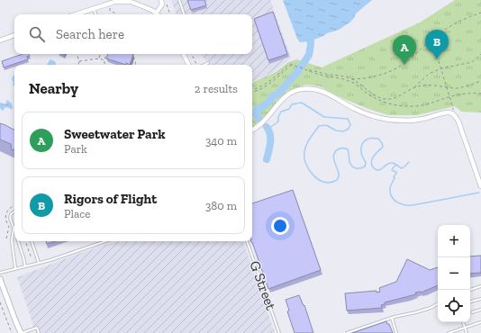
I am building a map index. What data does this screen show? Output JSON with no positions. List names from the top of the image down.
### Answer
{
  "streets": {
    "lane": ["G Street"]
  },
  "page": {
    "search": "Search here",
    "pins": ["B", "A"],
    "heading": ["Nearby", "2 results"],
    "list": [
      {
        "mark": "A",
        "name": "Sweetwater Park",
        "note": "Park",
        "value": "340 m"
      },
      {
        "mark": "B",
        "name": "Rigors of Flight",
        "note": "Place",
        "value": "380 m"
      }
    ],
    "map_buttons": ["+", "−"]
  }
}
